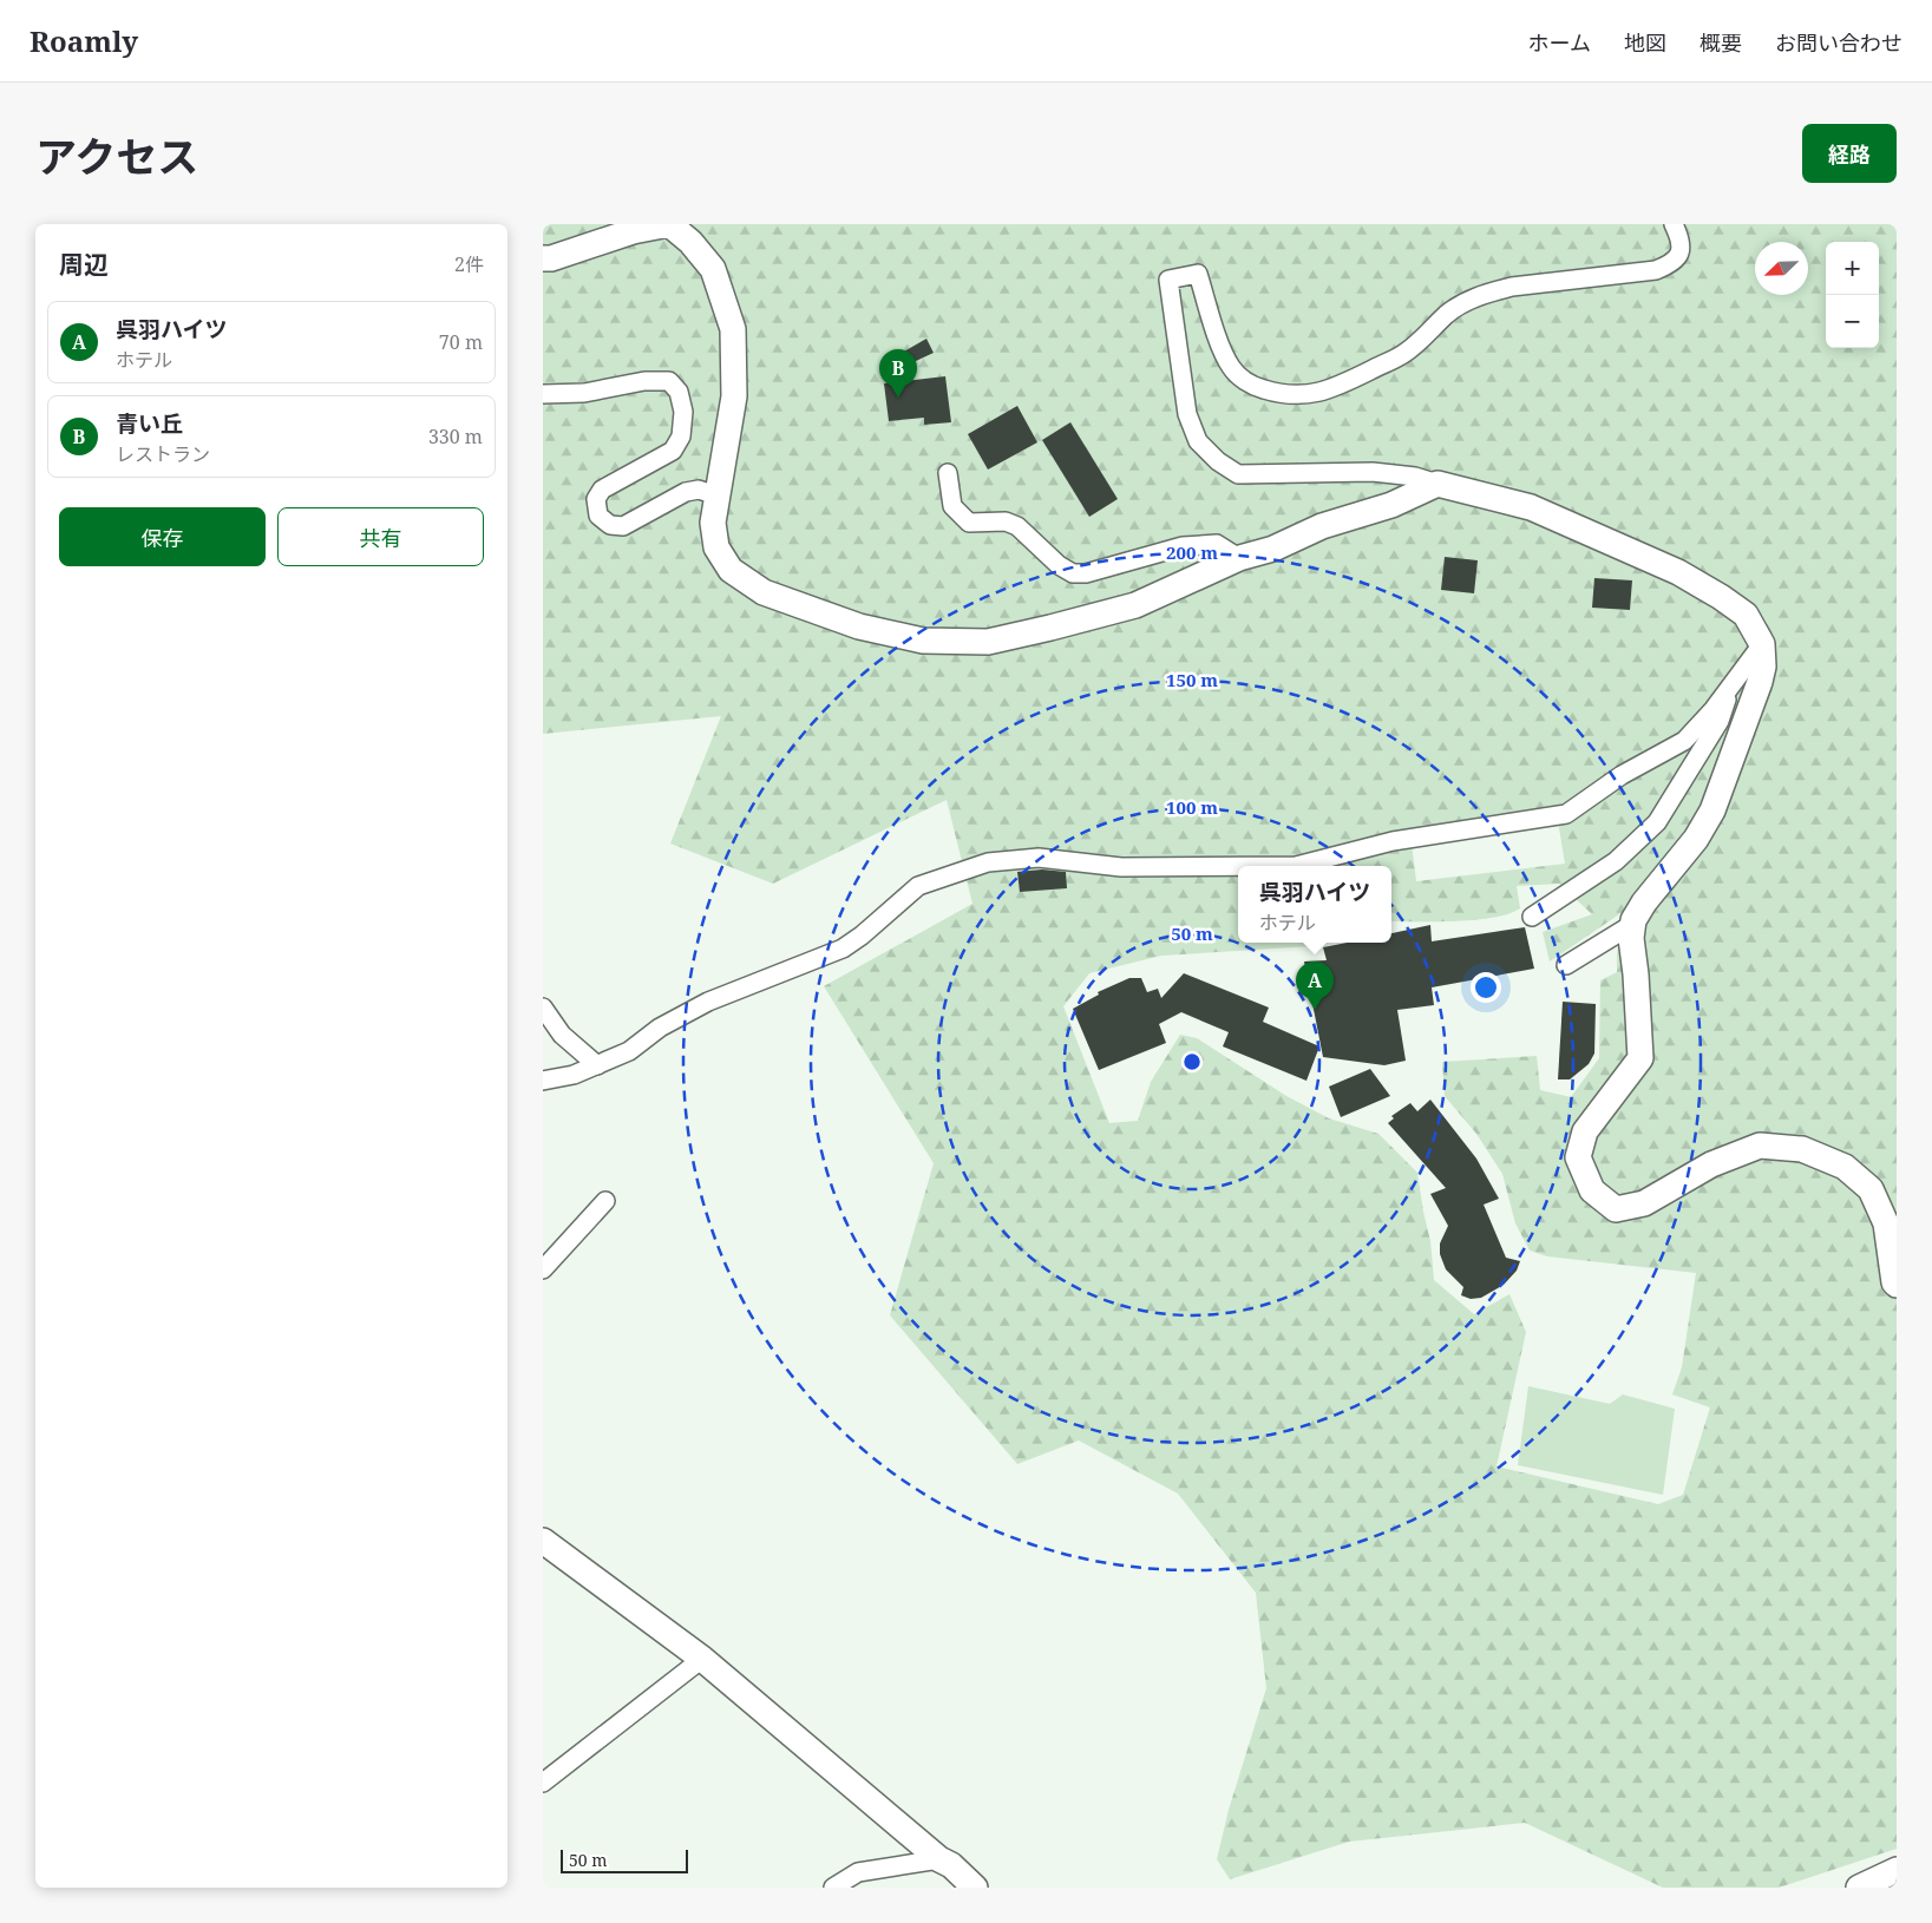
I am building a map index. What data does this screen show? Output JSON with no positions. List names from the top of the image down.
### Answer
{
  "scale_bar": "50 m",
  "north": "bottom left",
  "page": {
    "header": "Roamly",
    "nav": [
      "ホーム",
      "地図",
      "概要",
      "お問い合わせ"
    ],
    "title": "アクセス",
    "buttons": [
      "経路",
      ["保存", "共有"]
    ],
    "heading": ["周辺", "2件"],
    "map_buttons": ["+", "−"],
    "list": [
      {
        "mark": "A",
        "name": "呉羽ハイツ",
        "note": "ホテル",
        "value": "70 m"
      },
      {
        "mark": "B",
        "name": "青い丘",
        "note": "レストラン",
        "value": "330 m"
      }
    ],
    "pins": ["B", "A"],
    "popup": ["呉羽ハイツ", "ホテル"],
    "scale": "50 m"
  },
  "rings": [
    "200 m",
    "150 m",
    "100 m",
    "50 m"
  ]
}
